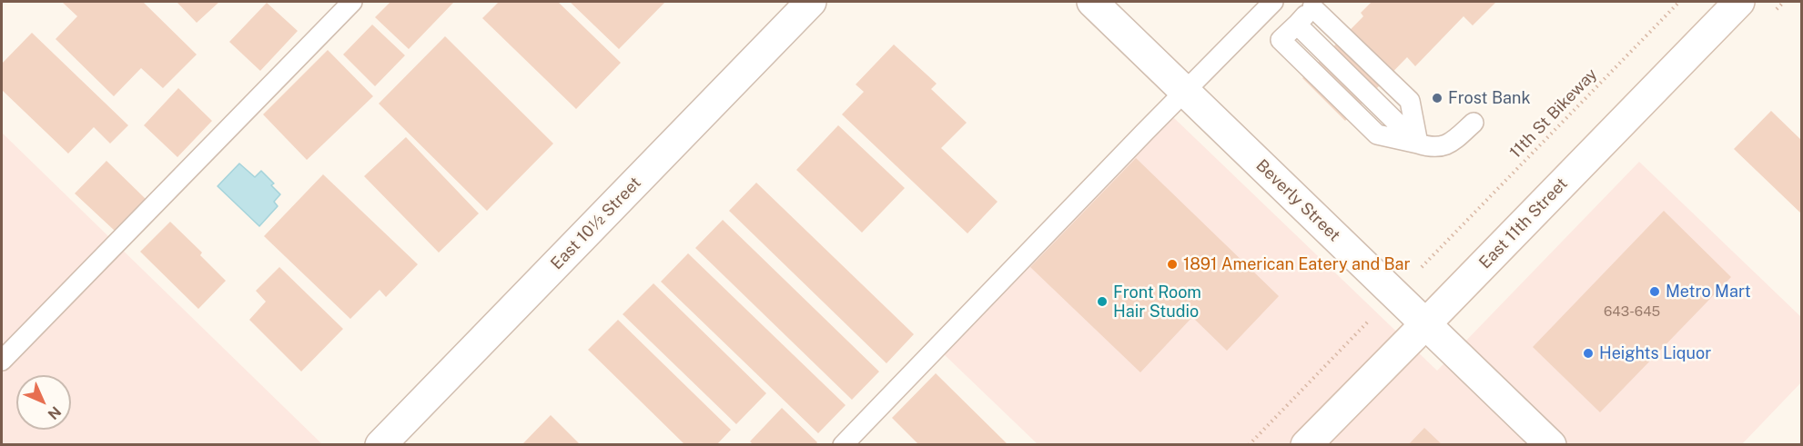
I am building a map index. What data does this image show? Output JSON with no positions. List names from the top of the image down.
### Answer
{
  "streets": {
    "street": ["Beverly Street", "East 10½ Street", "East 11th Street"],
    "path": ["11th St Bikeway"]
  },
  "crossings": [
    ["Beverly Street", "East 11th Street"]
  ],
  "places": [
    "Frost Bank",
    "1891 American Eatery and Bar",
    "Metro Mart",
    "Front Room Hair Studio",
    "Heights Liquor"
  ],
  "house_numbers": ["643-645"],
  "north": "bottom right"
}
